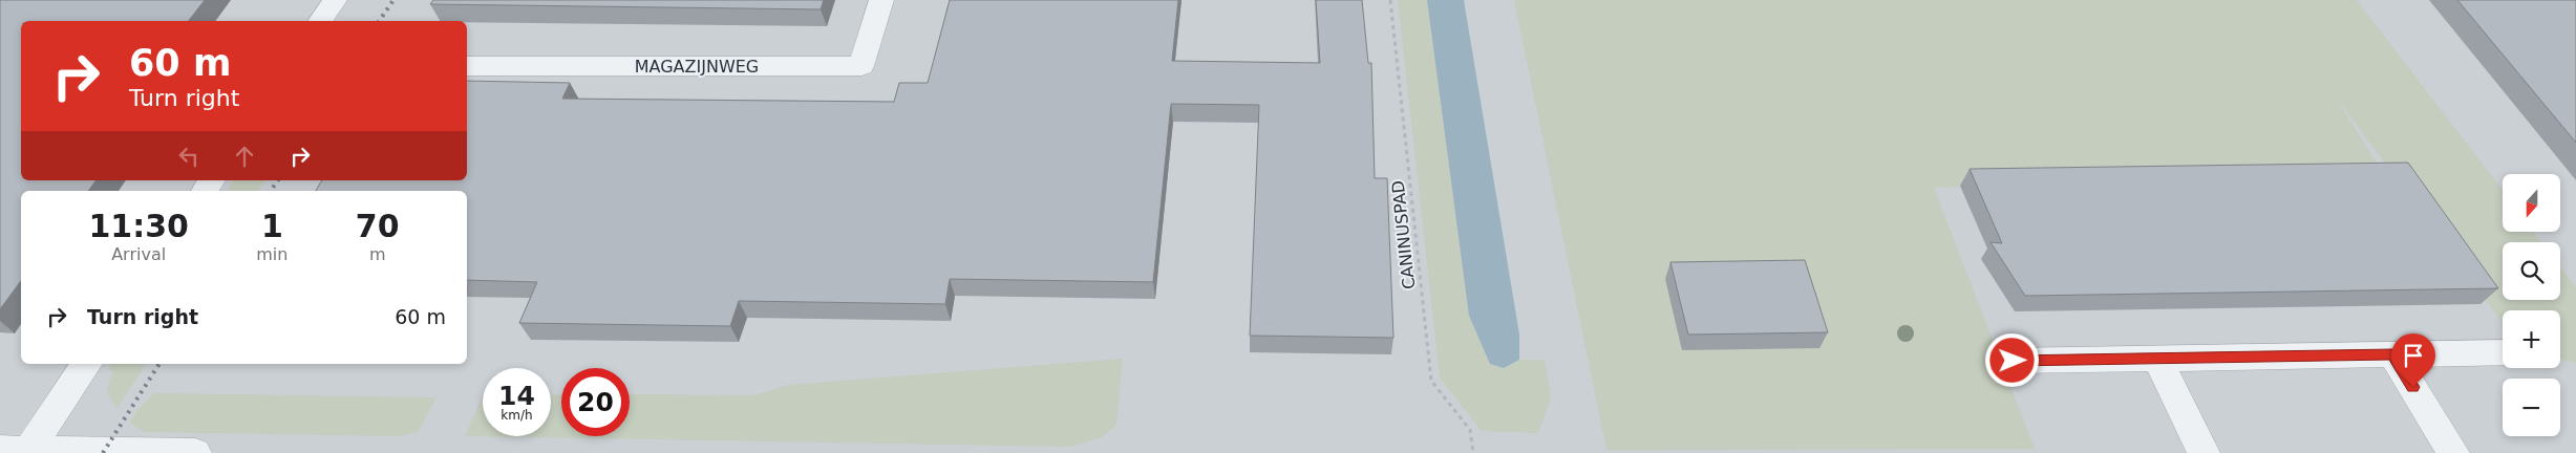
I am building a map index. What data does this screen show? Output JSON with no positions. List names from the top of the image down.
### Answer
{
  "streets": {
    "street": ["MAGAZIJNWEG"],
    "path": ["CANINUSPAD"]
  },
  "north": "bottom",
  "page": {
    "turn": ["60 m", "Turn right"],
    "map_buttons": ["+", "−"],
    "eta": [
      "11:30",
      "Arrival",
      "1",
      "min",
      "70",
      "m"
    ],
    "list": [
      {
        "name": "Turn right",
        "value": "60 m"
      }
    ],
    "speed": "14 km/h",
    "limit": "20"
  }
}
